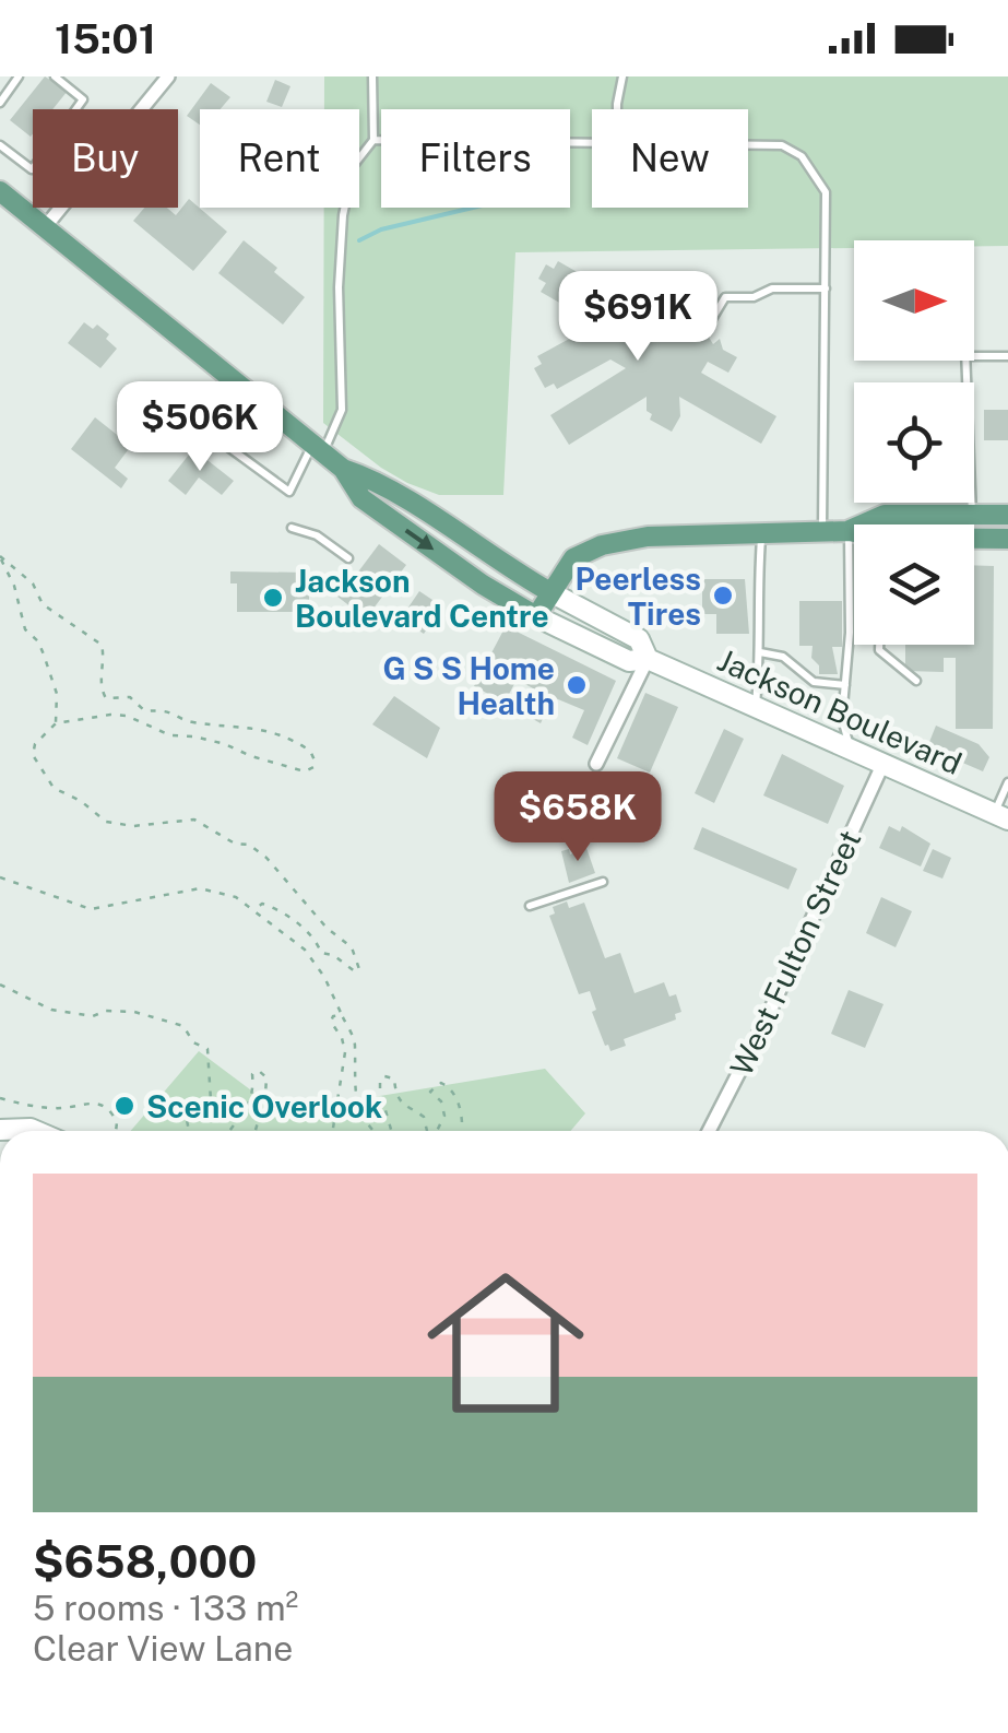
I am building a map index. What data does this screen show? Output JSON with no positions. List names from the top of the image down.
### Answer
{
  "streets": {
    "main road": ["Jackson Boulevard"],
    "street": ["West Fulton Street"]
  },
  "crossings": [
    ["Jackson Boulevard", "West Fulton Street"]
  ],
  "places": [
    "Peerless Tires",
    "Jackson Boulevard Centre",
    "G S S Home Health",
    "Scenic Overlook"
  ],
  "north": "right",
  "page": {
    "status": "15:01",
    "chip": [
      "Buy",
      "Rent",
      "Filters",
      "New"
    ],
    "price": ["$691K", "$506K", "$658K"],
    "list": [
      {
        "name": "$658,000",
        "note": "5 rooms · 133 m² · Clear View Lane"
      }
    ]
  }
}
